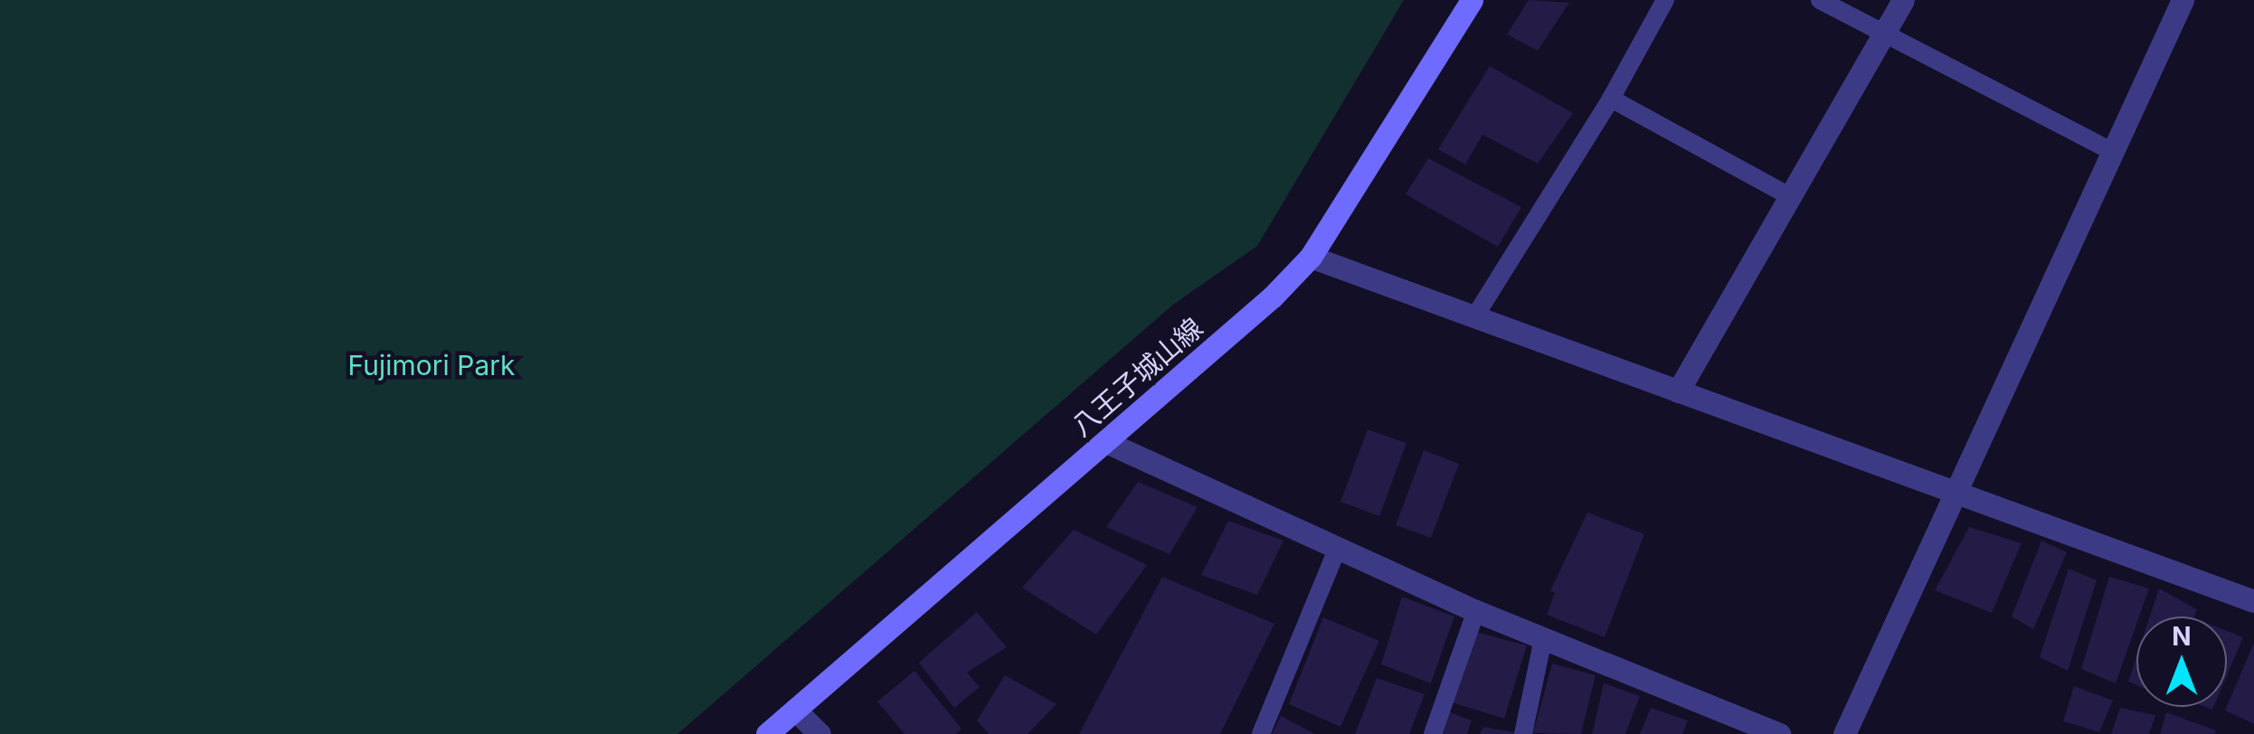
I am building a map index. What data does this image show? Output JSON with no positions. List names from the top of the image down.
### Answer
{
  "streets": {
    "main road": ["八王子城山線"]
  },
  "parks": ["Fujimori Park"],
  "north": "top"
}
